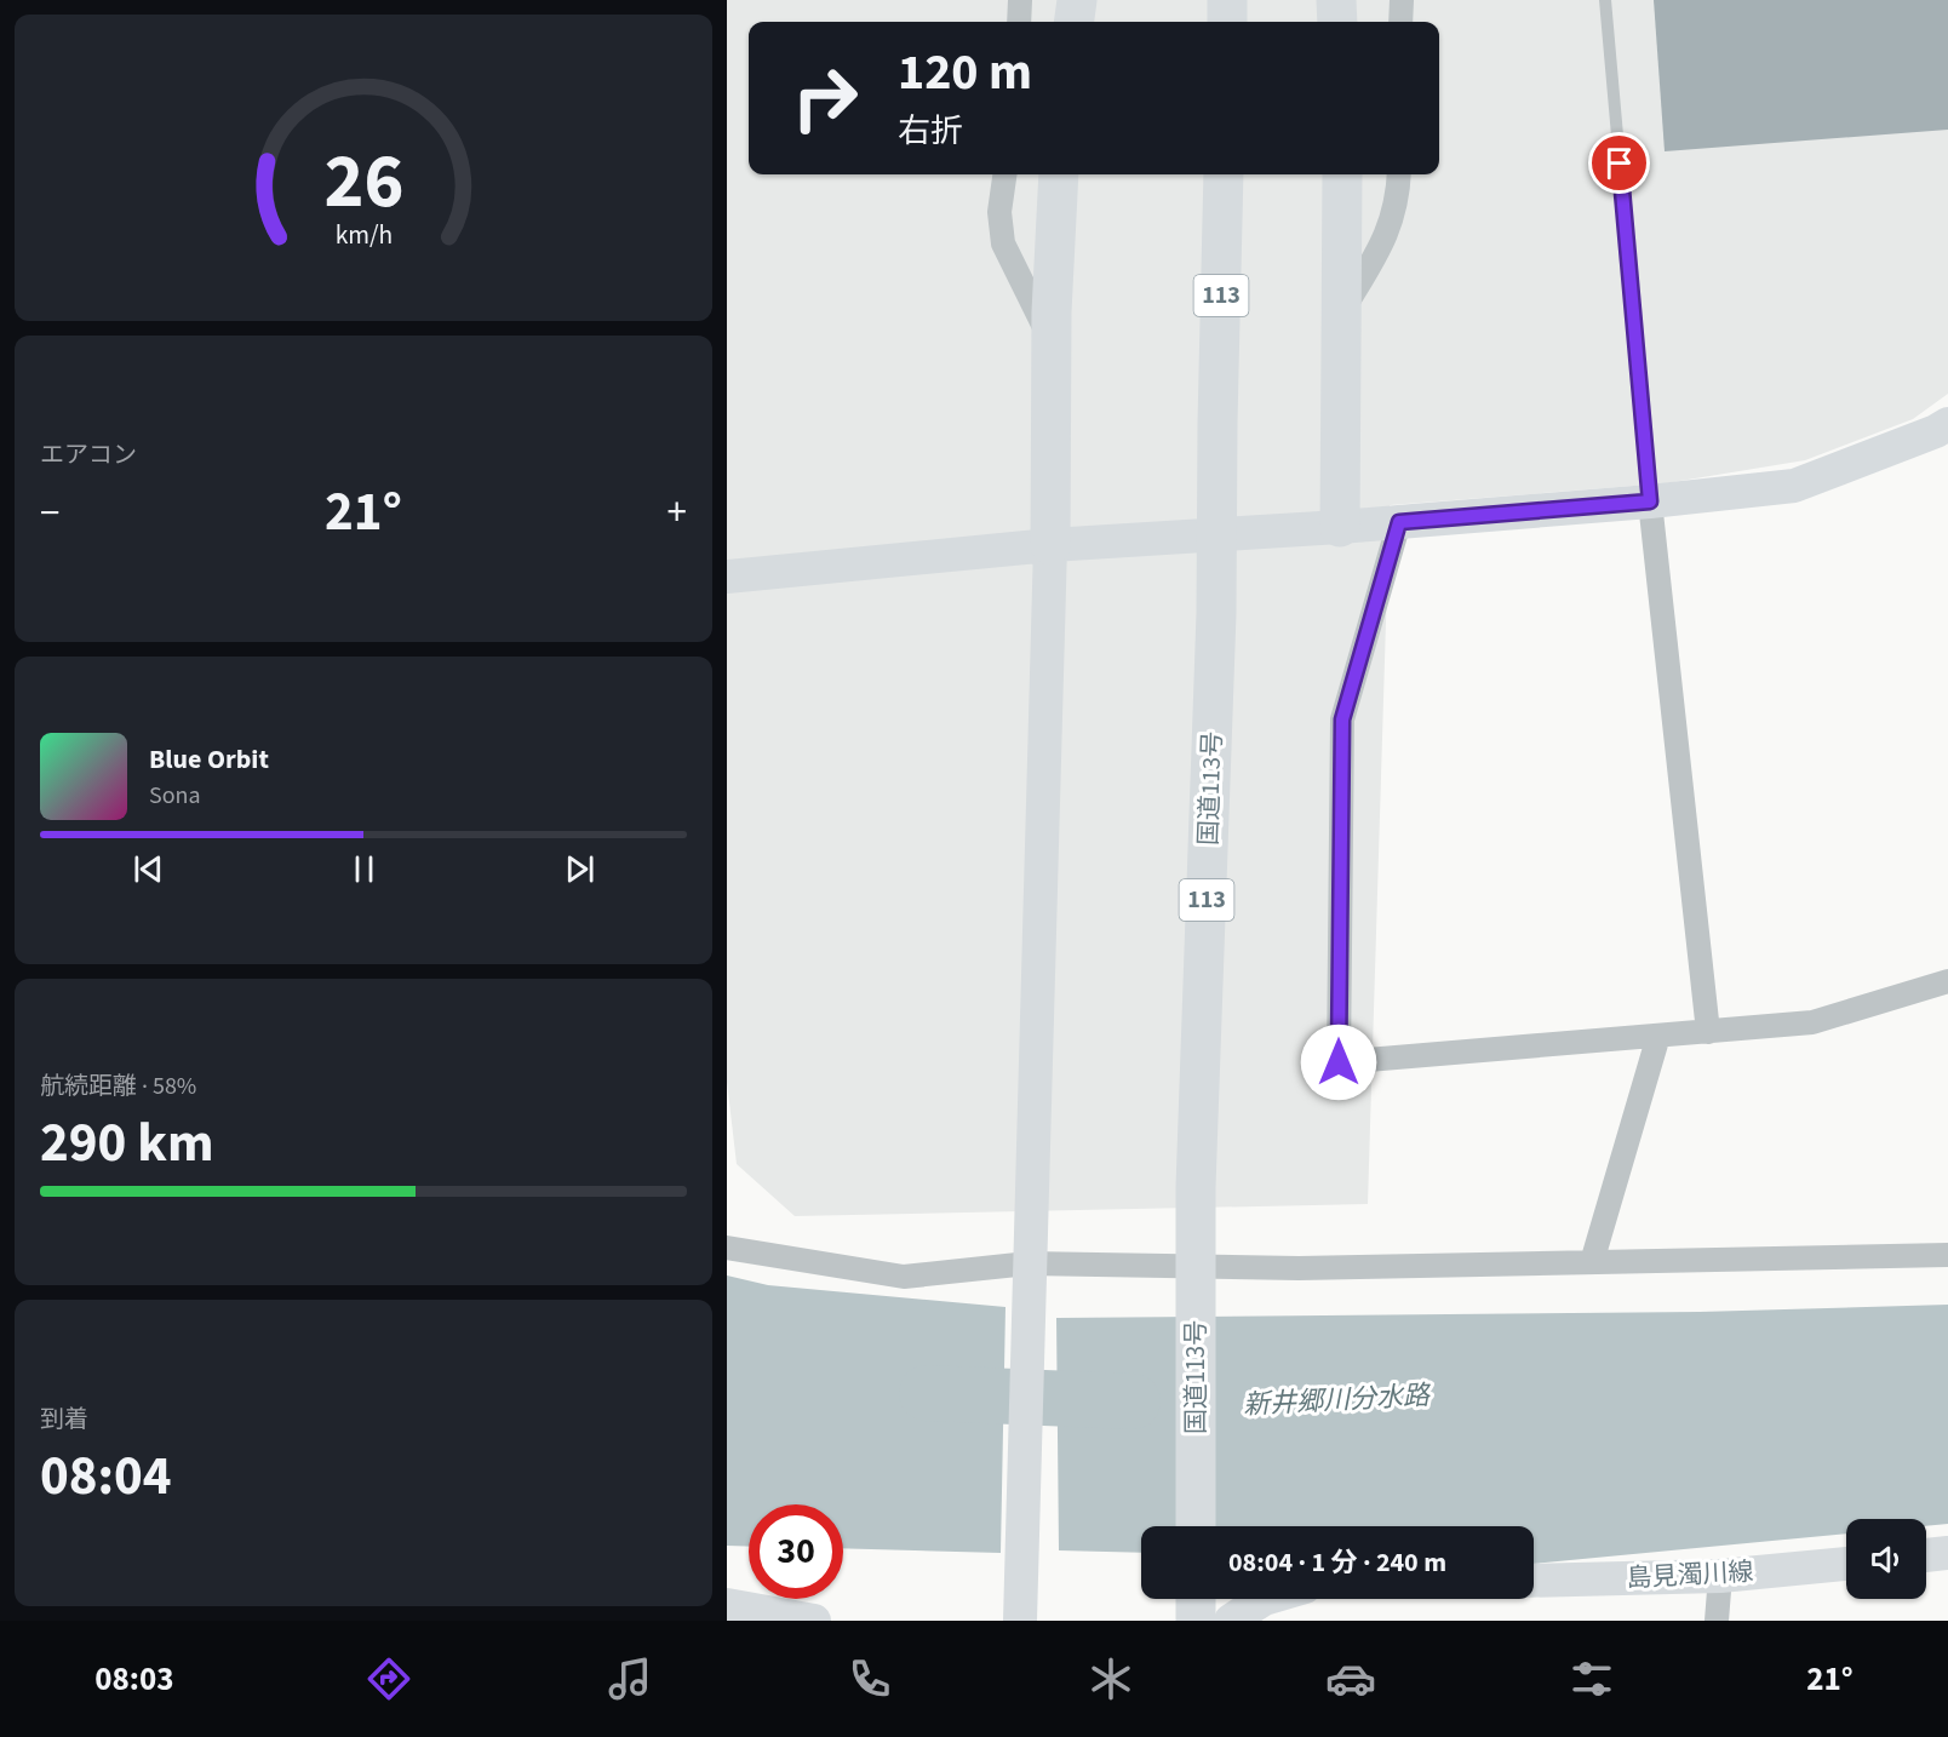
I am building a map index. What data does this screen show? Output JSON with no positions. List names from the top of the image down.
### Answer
{
  "streets": {
    "highway": ["113", "国道113号"],
    "street": ["島見濁川線"]
  },
  "water": ["新井郷川分水路"],
  "page": {
    "turn": ["120 m", "右折"],
    "tile": [
      "エアコン",
      ["航続距離 · 58%", "290 km"],
      ["到着", "08:04"]
    ],
    "heat": ["−", "21°", "+"],
    "song": ["Blue Orbit", "Sona"],
    "limit": "30",
    "trip": "08:04 · 1 分 · 240 m",
    "tabs": ["08:03", "21°"],
    "gauge": ["26", "km/h"]
  }
}
